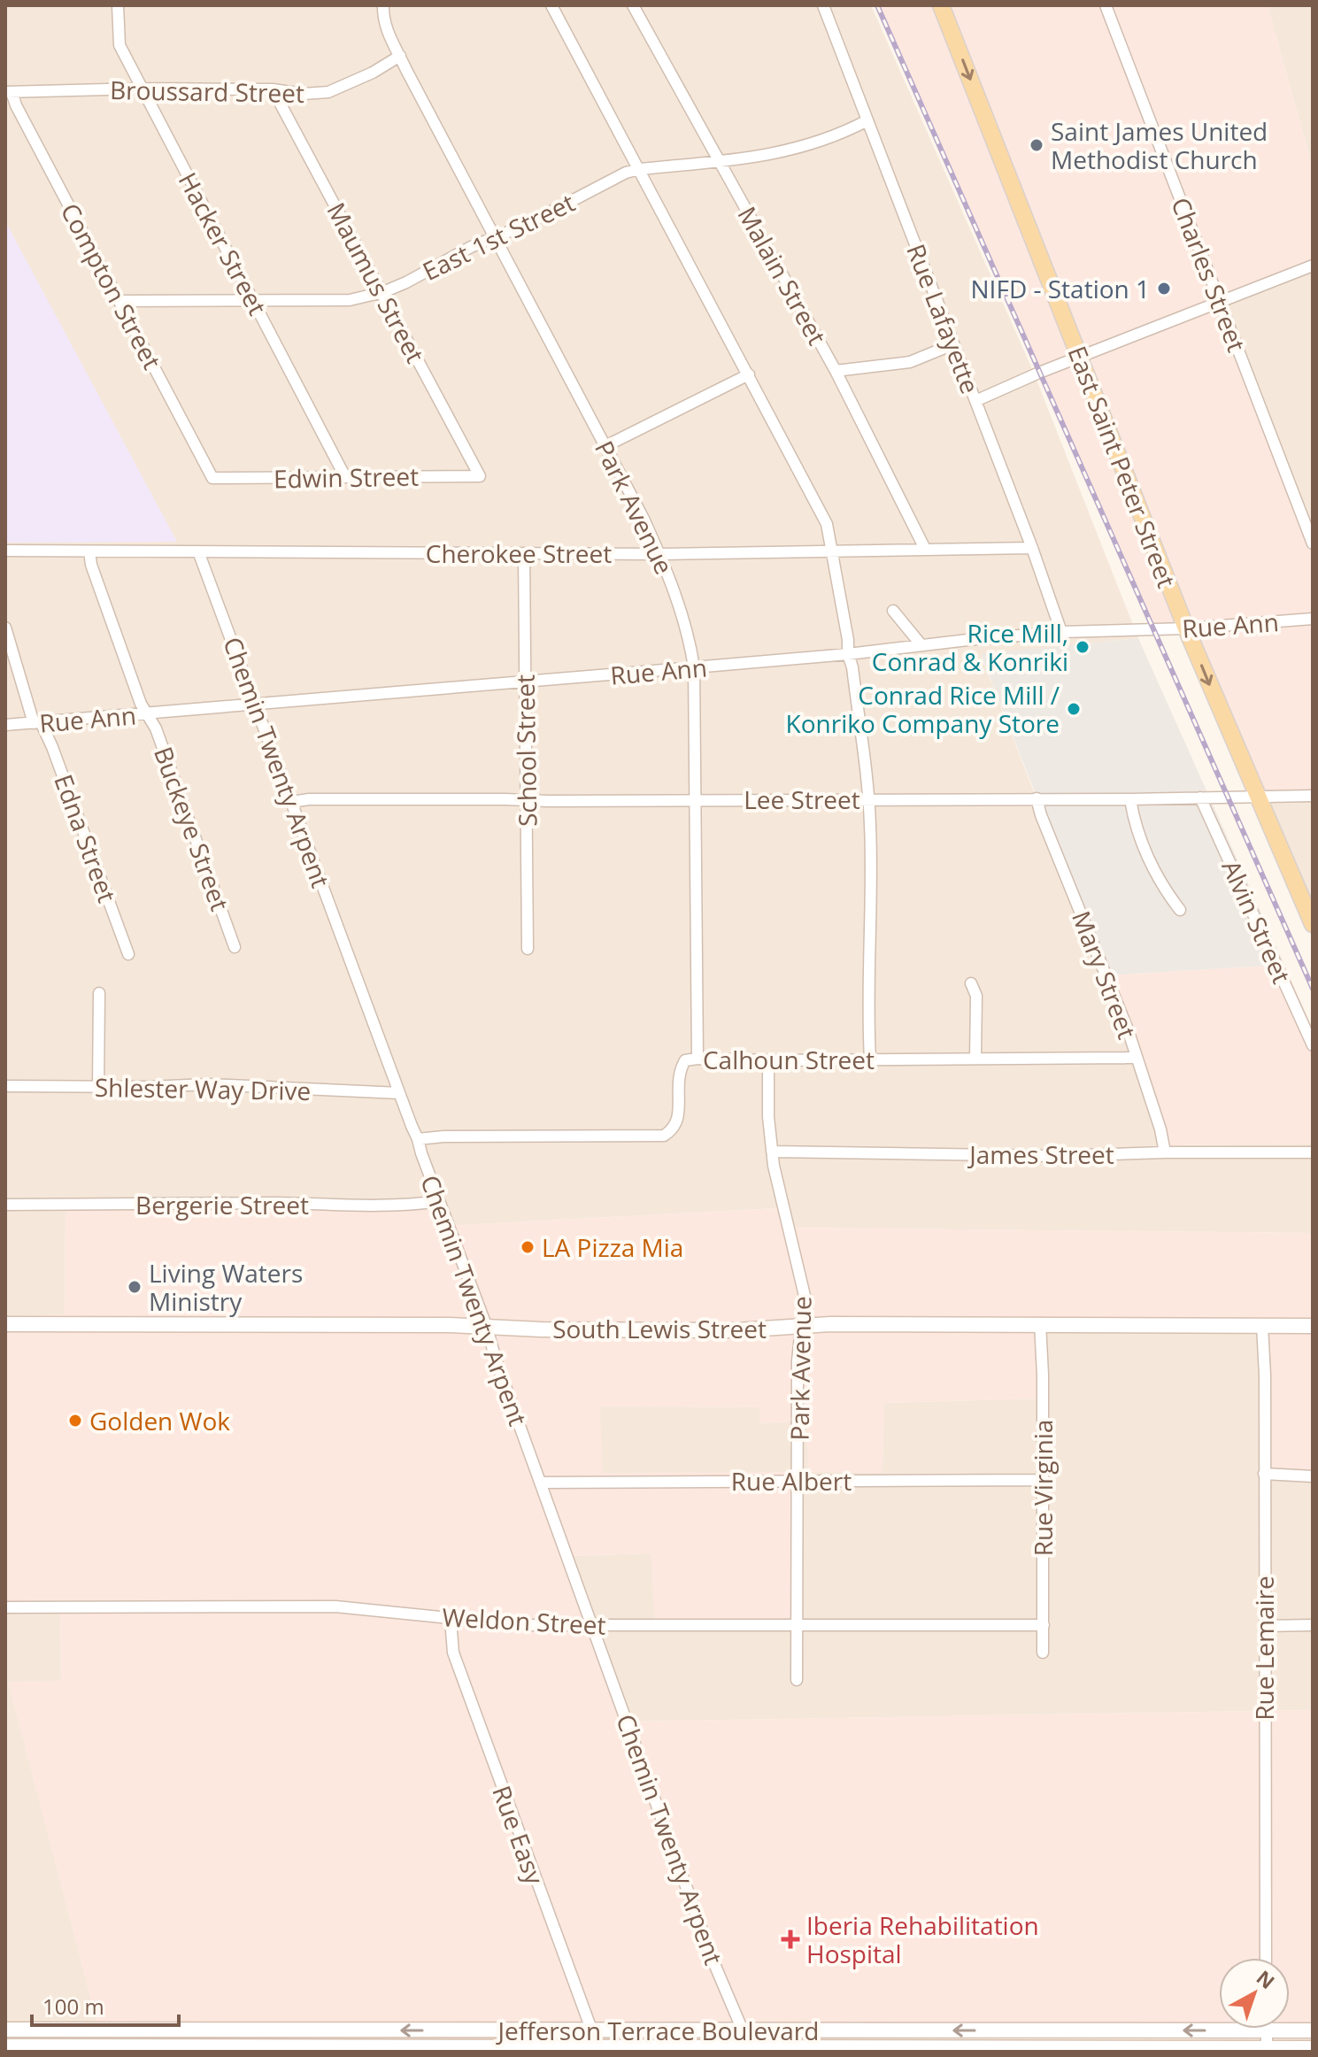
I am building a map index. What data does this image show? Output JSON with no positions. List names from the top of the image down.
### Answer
{
  "streets": {
    "main road": ["East Saint Peter Street"],
    "street": [
      "Broussard Street",
      "East 1st Street",
      "Hacker Street",
      "Charles Street",
      "Malain Street",
      "Maumus Street",
      "Compton Street",
      "Rue Lafayette",
      "Edwin Street",
      "Park Avenue",
      "Cherokee Street",
      "Rue Ann",
      "School Street",
      "Chemin Twenty Arpent",
      "Lee Street",
      "Buckeye Street",
      "Edna Street",
      "Alvin Street",
      "Mary Street",
      "Calhoun Street",
      "Shlester Way Drive",
      "James Street",
      "Bergerie Street",
      "South Lewis Street",
      "Rue Albert",
      "Rue Virginia",
      "Weldon Street",
      "Rue Lemaire",
      "Rue Easy",
      "Jefferson Terrace Boulevard"
    ]
  },
  "crossings": [
    ["Broussard Street", "Hacker Street"],
    ["Broussard Street", "Maumus Street"],
    ["Broussard Street", "Compton Street"],
    ["Broussard Street", "Park Avenue"],
    ["East 1st Street", "Hacker Street"],
    ["East 1st Street", "Malain Street"],
    ["East 1st Street", "Maumus Street"],
    ["East 1st Street", "Compton Street"],
    ["East 1st Street", "Rue Lafayette"],
    ["East 1st Street", "Park Avenue"],
    ["Hacker Street", "Edwin Street"],
    ["Malain Street", "Cherokee Street"],
    ["Maumus Street", "Edwin Street"],
    ["Compton Street", "Edwin Street"],
    ["Rue Lafayette", "Cherokee Street"],
    ["Rue Lafayette", "Rue Ann"],
    ["East Saint Peter Street", "Rue Ann"],
    ["East Saint Peter Street", "Lee Street"],
    ["Park Avenue", "Cherokee Street"],
    ["Park Avenue", "Rue Ann"],
    ["Park Avenue", "Lee Street"],
    ["Park Avenue", "Calhoun Street"],
    ["Park Avenue", "James Street"],
    ["Park Avenue", "South Lewis Street"],
    ["Park Avenue", "Rue Albert"],
    ["Park Avenue", "Weldon Street"],
    ["Cherokee Street", "School Street"],
    ["Cherokee Street", "Chemin Twenty Arpent"],
    ["Cherokee Street", "Buckeye Street"],
    ["Rue Ann", "School Street"],
    ["Rue Ann", "Chemin Twenty Arpent"],
    ["Rue Ann", "Buckeye Street"],
    ["Rue Ann", "Edna Street"],
    ["School Street", "Lee Street"],
    ["Chemin Twenty Arpent", "Lee Street"],
    ["Chemin Twenty Arpent", "Calhoun Street"],
    ["Chemin Twenty Arpent", "Shlester Way Drive"],
    ["Chemin Twenty Arpent", "Bergerie Street"],
    ["Chemin Twenty Arpent", "South Lewis Street"],
    ["Chemin Twenty Arpent", "Rue Albert"],
    ["Chemin Twenty Arpent", "Weldon Street"],
    ["Chemin Twenty Arpent", "Jefferson Terrace Boulevard"],
    ["Lee Street", "Alvin Street"],
    ["Lee Street", "Mary Street"],
    ["Mary Street", "Calhoun Street"],
    ["Mary Street", "James Street"],
    ["South Lewis Street", "Rue Virginia"],
    ["South Lewis Street", "Rue Lemaire"],
    ["Rue Albert", "Rue Virginia"],
    ["Rue Virginia", "Weldon Street"],
    ["Weldon Street", "Rue Easy"],
    ["Rue Easy", "Jefferson Terrace Boulevard"]
  ],
  "one_way": ["East Saint Peter Street"],
  "places": {
    "other": [
      "Saint James United Methodist Church",
      "NIFD - Station 1",
      "Rice Mill, Conrad & Konriki",
      "Conrad Rice Mill / Konriko Company Store",
      "LA Pizza Mia",
      "Living Waters Ministry",
      "Golden Wok"
    ],
    "health": ["Iberia Rehabilitation Hospital"]
  },
  "scale_bar": "100 m",
  "north": "top right"
}
